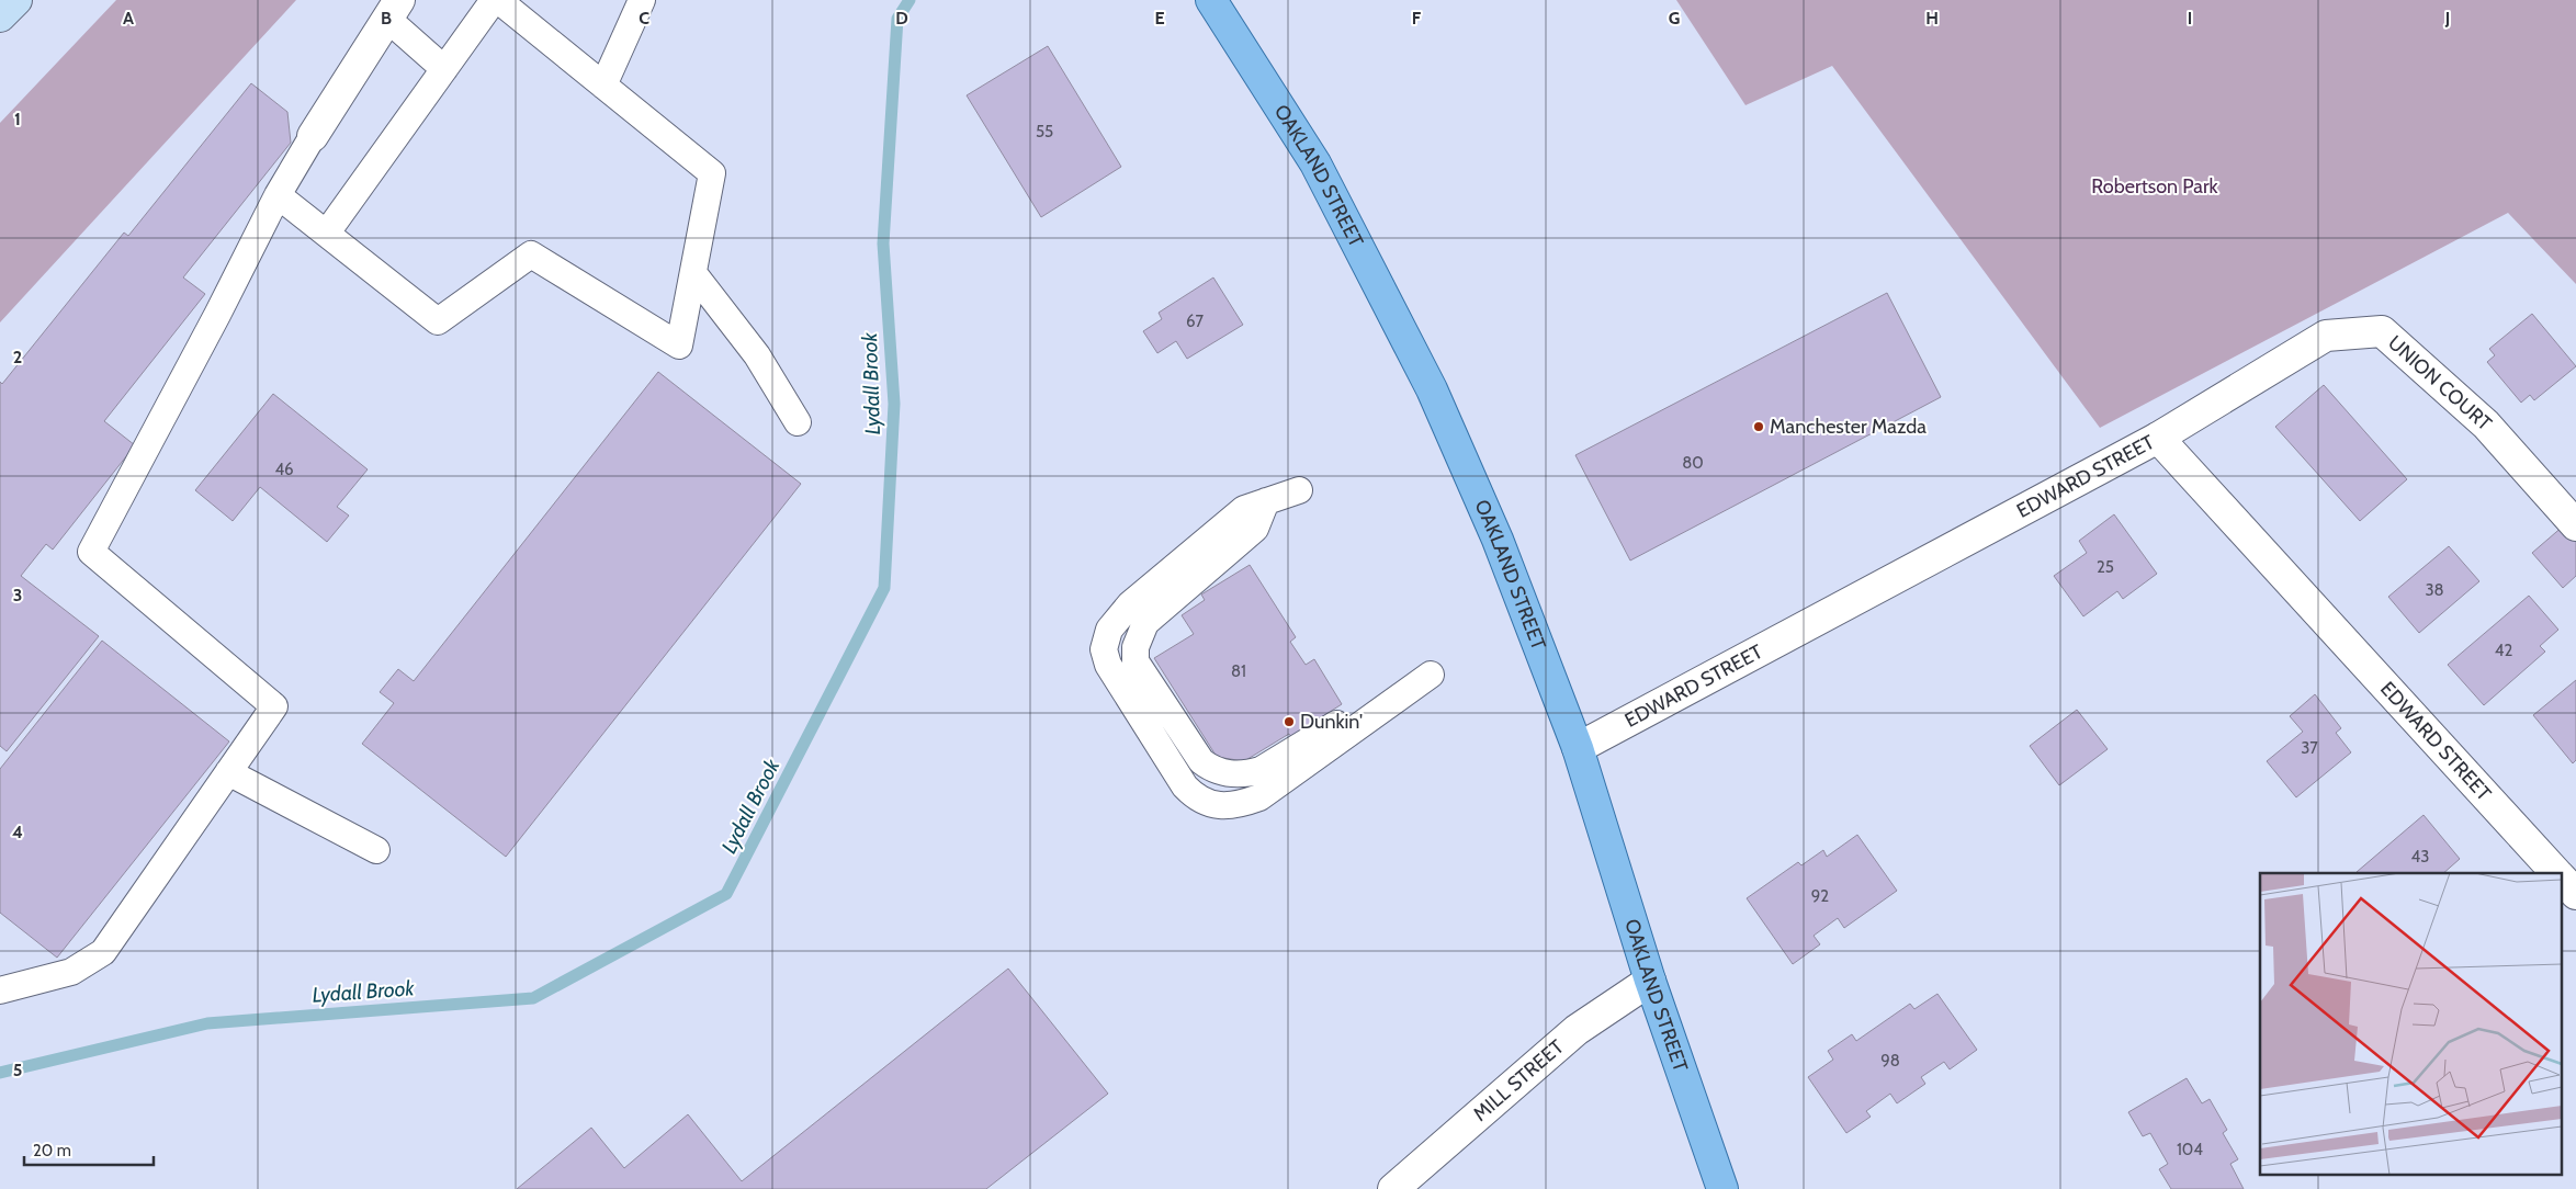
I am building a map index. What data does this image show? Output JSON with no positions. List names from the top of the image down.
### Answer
{
  "streets": {
    "main road": ["OAKLAND STREET"],
    "street": ["UNION COURT", "EDWARD STREET", "MILL STREET"]
  },
  "crossings": [
    ["OAKLAND STREET", "EDWARD STREET"],
    ["OAKLAND STREET", "MILL STREET"],
    ["UNION COURT", "EDWARD STREET"]
  ],
  "water": ["Lydall Brook"],
  "parks": ["Robertson Park"],
  "places": ["Manchester Mazda", "Dunkin'"],
  "house_numbers": [
    "55",
    "67",
    "80",
    "46",
    "25",
    "38",
    "42",
    "81",
    "37",
    "43",
    "92",
    "98",
    "104"
  ],
  "scale_bar": "20 m",
  "grid": {
    "columns": [
      "A",
      "B",
      "C",
      "D",
      "E",
      "F",
      "G",
      "H",
      "I",
      "J"
    ],
    "rows": [
      "1",
      "2",
      "3",
      "4",
      "5"
    ]
  }
}
